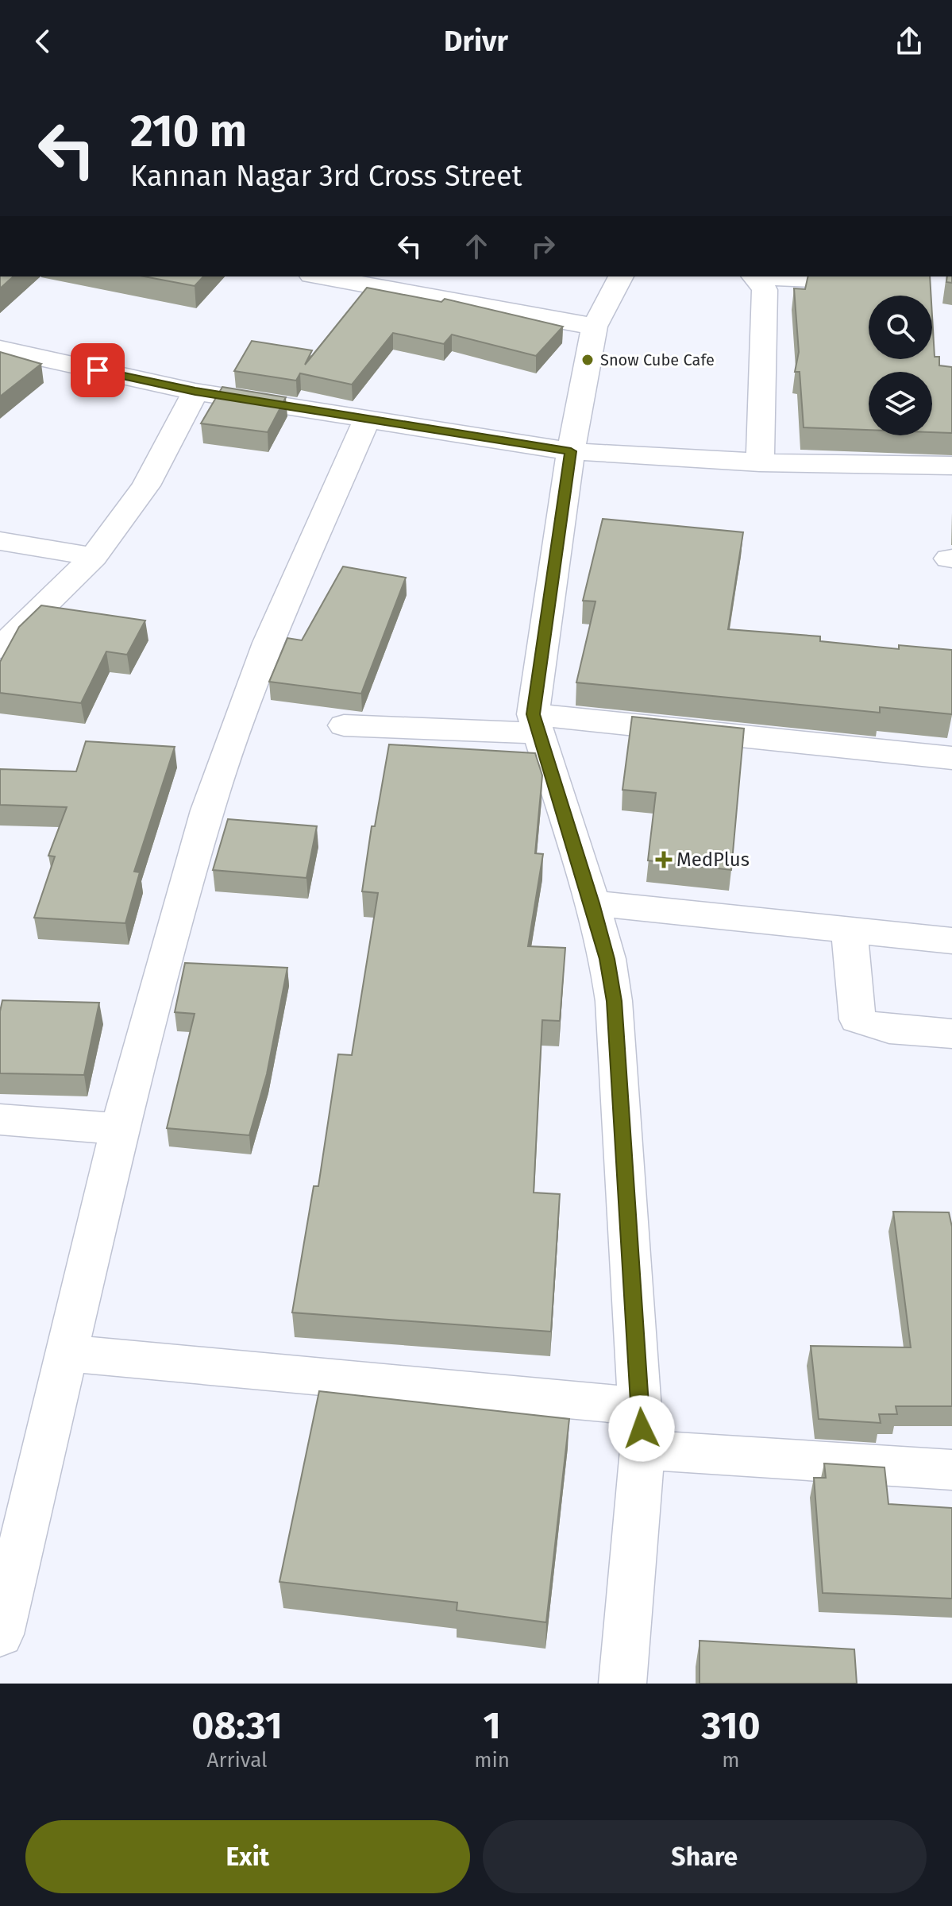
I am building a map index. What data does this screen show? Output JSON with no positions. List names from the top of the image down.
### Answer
{
  "places": {
    "other": ["Snow Cube Cafe"],
    "health": ["MedPlus"]
  },
  "page": {
    "header": "Drivr",
    "turn": ["210 m", "Kannan Nagar 3rd Cross Street"],
    "eta": [
      "08:31",
      "Arrival",
      "1",
      "min",
      "310",
      "m"
    ],
    "buttons": ["Exit", "Share"]
  }
}
